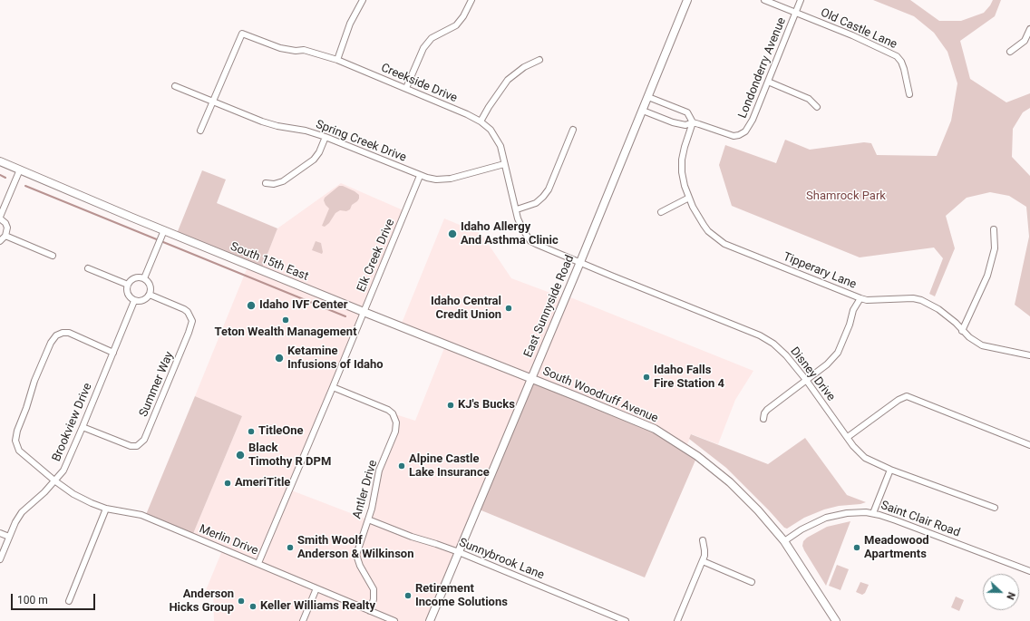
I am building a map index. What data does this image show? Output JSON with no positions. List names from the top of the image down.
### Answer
{
  "streets": {
    "main road": ["South 15th East", "East Sunnyside Road", "South Woodruff Avenue"],
    "street": [
      "Old Castle Lane",
      "Londonderry Avenue",
      "Creekside Drive",
      "Spring Creek Drive",
      "Elk Creek Drive",
      "Tipperary Lane",
      "Disney Drive",
      "Summer Way",
      "Brookview Drive",
      "Antler Drive",
      "Saint Clair Road",
      "Merlin Drive",
      "Sunnybrook Lane"
    ]
  },
  "crossings": [
    ["Old Castle Lane", "Londonderry Avenue"],
    ["Londonderry Avenue", "Tipperary Lane"],
    ["Londonderry Avenue", "East Sunnyside Road"],
    ["Creekside Drive", "Spring Creek Drive"],
    ["Creekside Drive", "East Sunnyside Road"],
    ["Creekside Drive", "Disney Drive"],
    ["Spring Creek Drive", "Elk Creek Drive"],
    ["Elk Creek Drive", "South 15th East"],
    ["Elk Creek Drive", "Antler Drive"],
    ["Elk Creek Drive", "Merlin Drive"],
    ["South 15th East", "East Sunnyside Road"],
    ["South 15th East", "South Woodruff Avenue"],
    ["East Sunnyside Road", "Disney Drive"],
    ["East Sunnyside Road", "South Woodruff Avenue"],
    ["East Sunnyside Road", "Sunnybrook Lane"],
    ["Summer Way", "Brookview Drive"],
    ["South Woodruff Avenue", "Saint Clair Road"],
    ["Brookview Drive", "Merlin Drive"],
    ["Antler Drive", "Merlin Drive"],
    ["Antler Drive", "Sunnybrook Lane"]
  ],
  "parks": ["Shamrock Park"],
  "places": [
    "Idaho Allergy And Asthma Clinic",
    "Idaho IVF Center",
    "Idaho Central Credit Union",
    "Teton Wealth Management",
    "Ketamine Infusions of Idaho",
    "Idaho Falls Fire Station 4",
    "KJ's Bucks",
    "TitleOne",
    "Black Timothy R DPM",
    "Alpine Castle Lake Insurance",
    "AmeriTitle",
    "Smith Woolf Anderson & Wilkinson",
    "Meadowood Apartments",
    "Retirement Income Solutions",
    "Anderson Hicks Group",
    "Keller Williams Realty"
  ],
  "scale_bar": "100 m",
  "north": "right"
}
